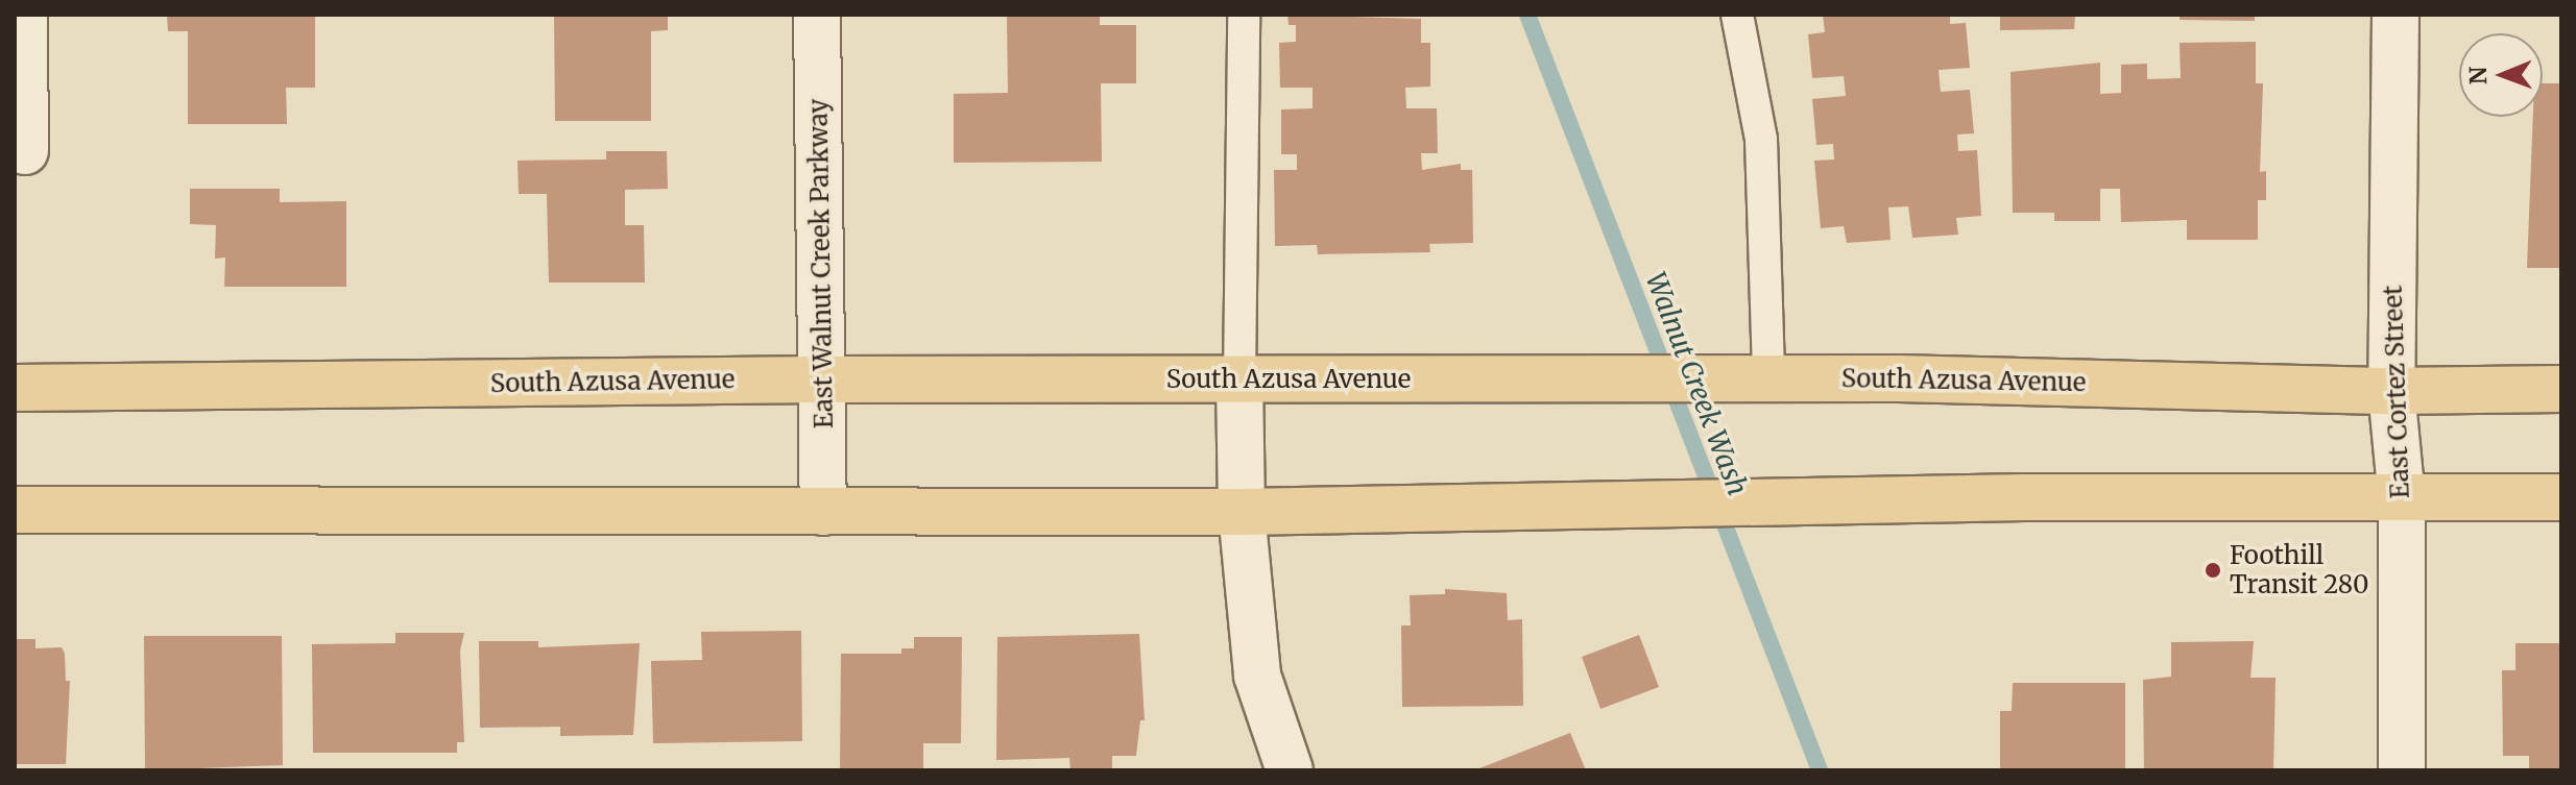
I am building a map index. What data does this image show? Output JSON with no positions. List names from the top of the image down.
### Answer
{
  "streets": {
    "main road": ["South Azusa Avenue"],
    "street": ["East Walnut Creek Parkway", "East Cortez Street"]
  },
  "crossings": [
    ["East Walnut Creek Parkway", "South Azusa Avenue"],
    ["South Azusa Avenue", "East Cortez Street"]
  ],
  "water": ["Walnut Creek Wash"],
  "places": ["Foothill Transit 280"],
  "north": "left"
}
